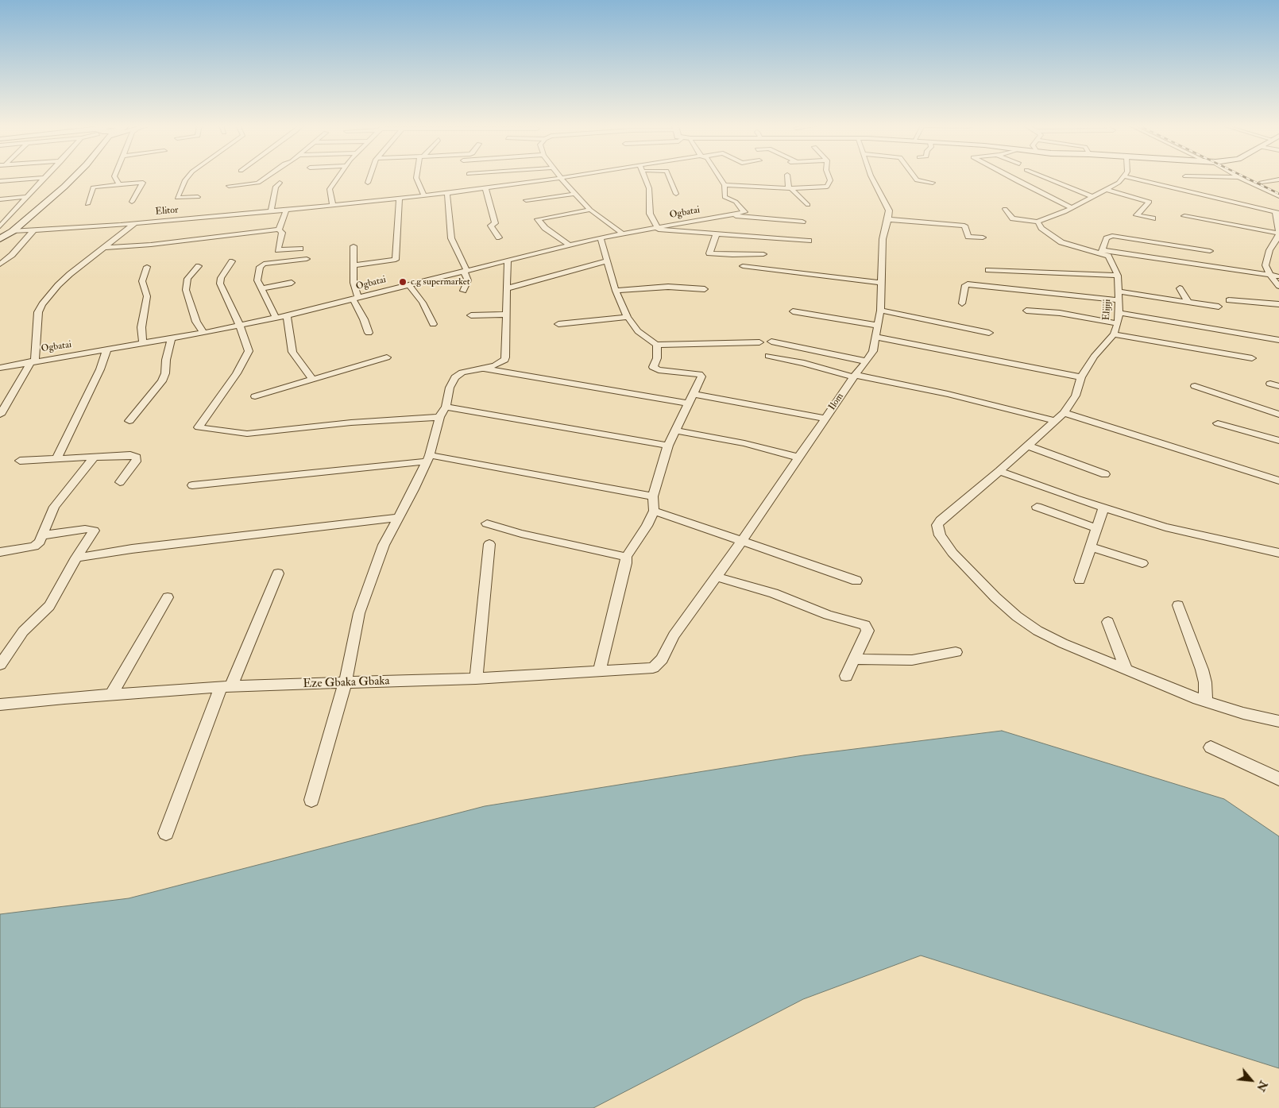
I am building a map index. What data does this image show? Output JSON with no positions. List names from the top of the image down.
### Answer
{
  "streets": {
    "street": [
      "Elitor",
      "Ogbatai",
      "Elijiji",
      "Ilom",
      "Eze Gbaka Gbaka"
    ]
  },
  "crossings": [
    ["Ilom", "Eze Gbaka Gbaka"]
  ],
  "places": ["c.g supermarket"],
  "north": "bottom right"
}
